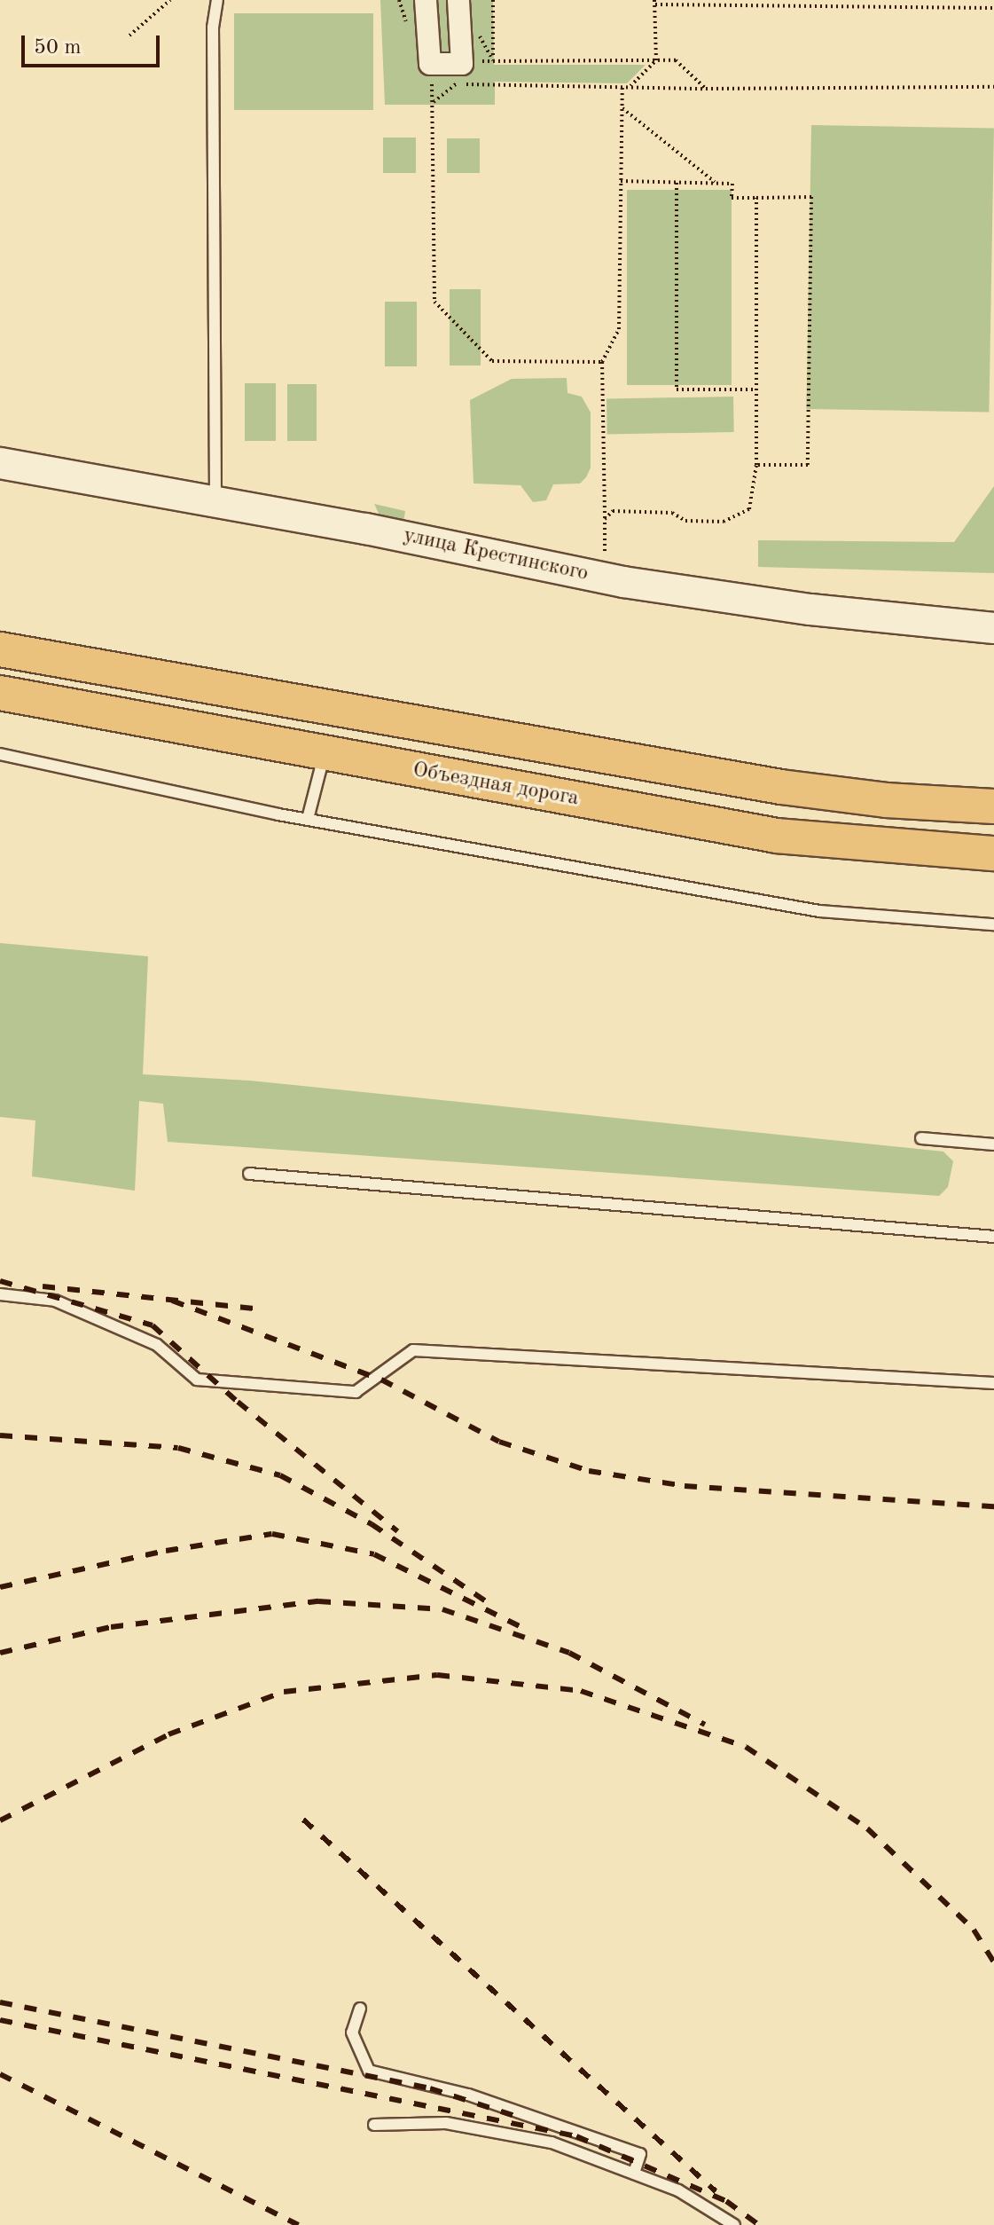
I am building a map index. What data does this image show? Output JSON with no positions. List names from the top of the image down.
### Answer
{
  "streets": {
    "main road": ["Объездная дорога"],
    "street": ["улица Крестинского"]
  },
  "scale_bar": "50 m"
}
